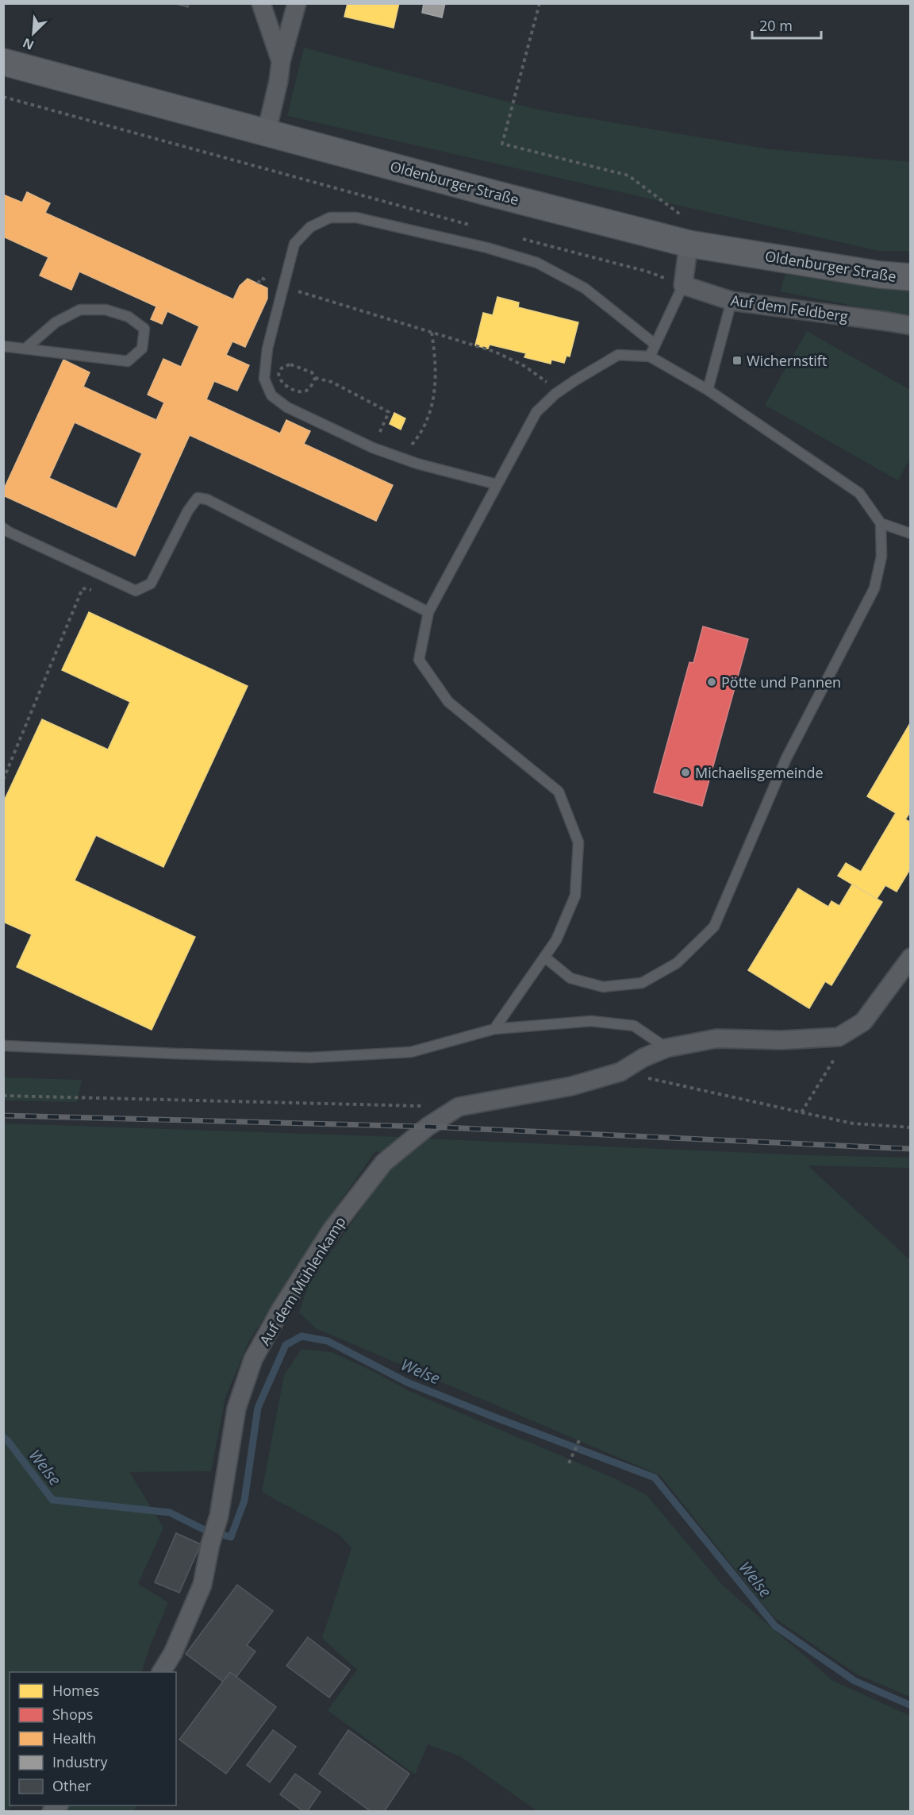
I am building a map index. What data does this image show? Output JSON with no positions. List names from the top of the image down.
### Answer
{
  "streets": {
    "main road": ["Oldenburger Straße"],
    "street": ["Auf dem Feldberg", "Auf dem Mühlenkamp"]
  },
  "water": ["Welse"],
  "places": {
    "transit": ["Wichernstift"],
    "other": ["Pötte und Pannen", "Michaelisgemeinde"]
  },
  "legend": [
    "Homes",
    "Shops",
    "Health",
    "Industry",
    "Other"
  ],
  "scale_bar": "20 m",
  "north": "bottom left"
}
